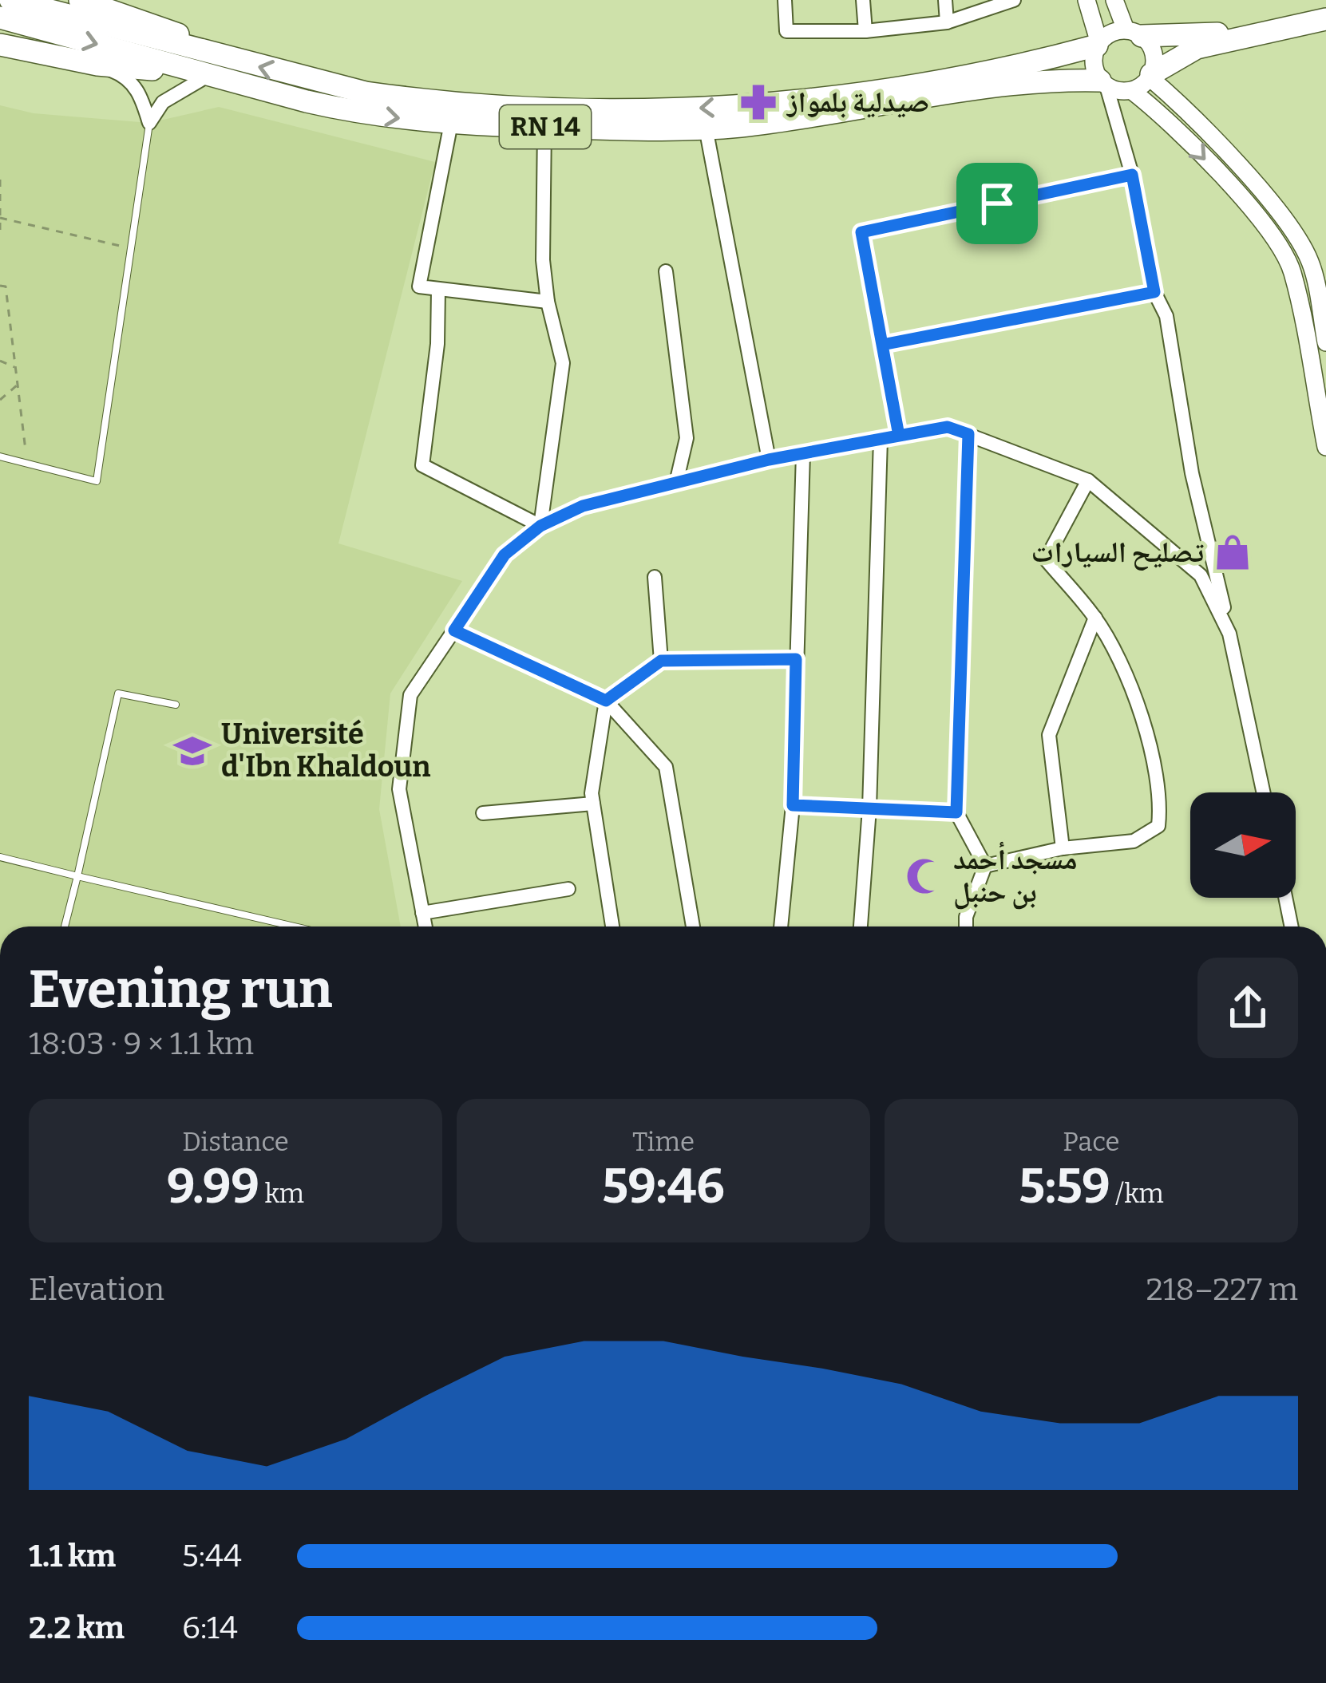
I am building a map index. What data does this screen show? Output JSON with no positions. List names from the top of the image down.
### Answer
{
  "streets": {
    "main road": ["RN 14"]
  },
  "places": {
    "pharmacy": ["صيدلية بلمواز"],
    "shop": ["تصليح السيارات"],
    "school or university": ["Université d'Ibn Khaldoun"],
    "mosque": ["مسجد أحمد بن حنبل"]
  },
  "north": "right",
  "page": {
    "heading": ["Evening run", "18:03 · 9 × 1.1 km"],
    "stats": [
      ["Distance", "9.99 km"],
      ["Time", "59:46"],
      ["Pace", "5:59 /km"]
    ],
    "chart": ["Elevation", "218–227 m"],
    "list": [
      {
        "name": "1.1 km",
        "note": "5:44"
      },
      {
        "name": "2.2 km",
        "note": "6:14"
      }
    ]
  }
}
